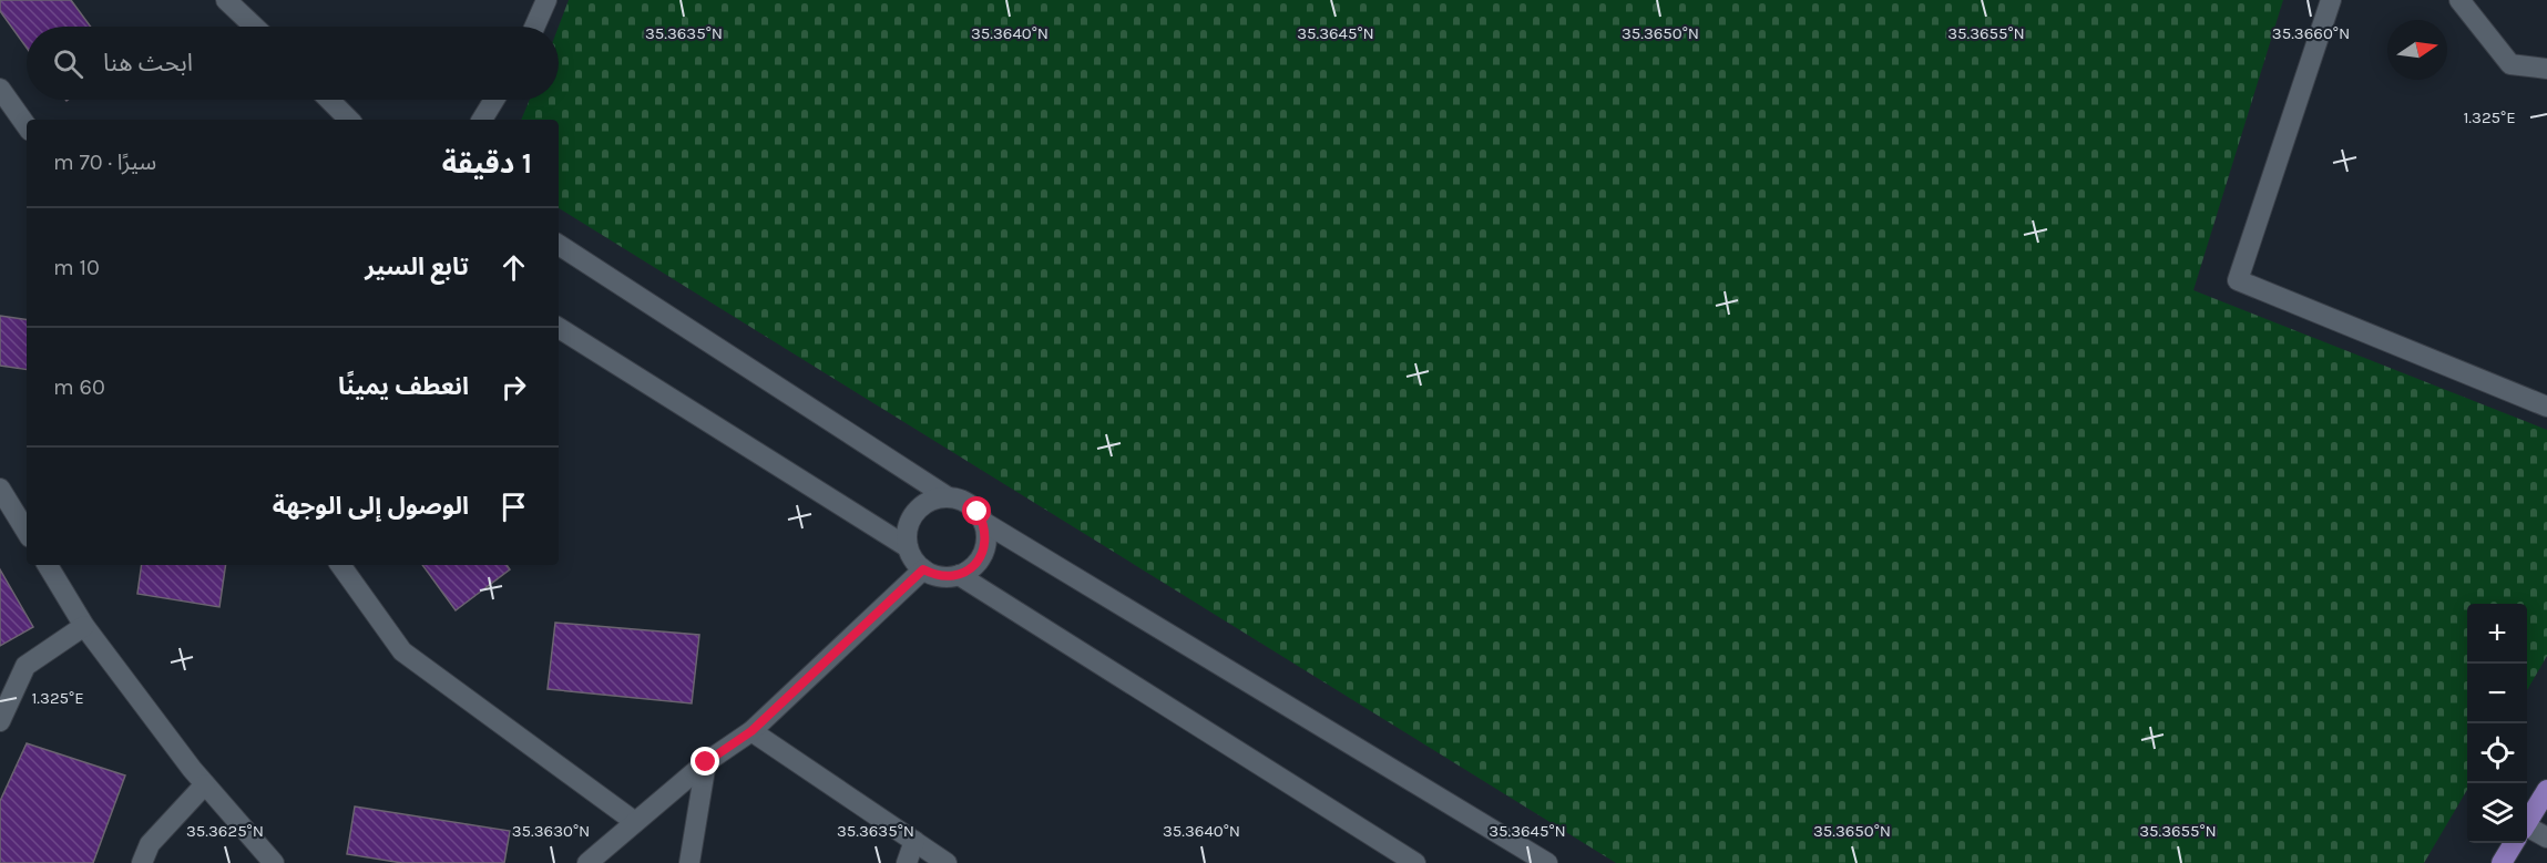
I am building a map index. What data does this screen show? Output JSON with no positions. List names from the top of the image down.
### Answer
{
  "north": "right",
  "page": {
    "search": "ابحث هنا",
    "heading": ["1 دقيقة", "سيرًا · 70 m"],
    "list": [
      ["تابع السير", "10 m"],
      ["انعطف يمينًا", "60 m"],
      "الوصول إلى الوجهة"
    ],
    "map_buttons": ["+", "−"]
  },
  "coordinates": [
    "35.3635°N",
    "35.3640°N",
    "35.3645°N",
    "35.3650°N",
    "35.3655°N",
    "35.3660°N",
    "1.325°E",
    "35.3625°N",
    "35.3630°N"
  ]
}
